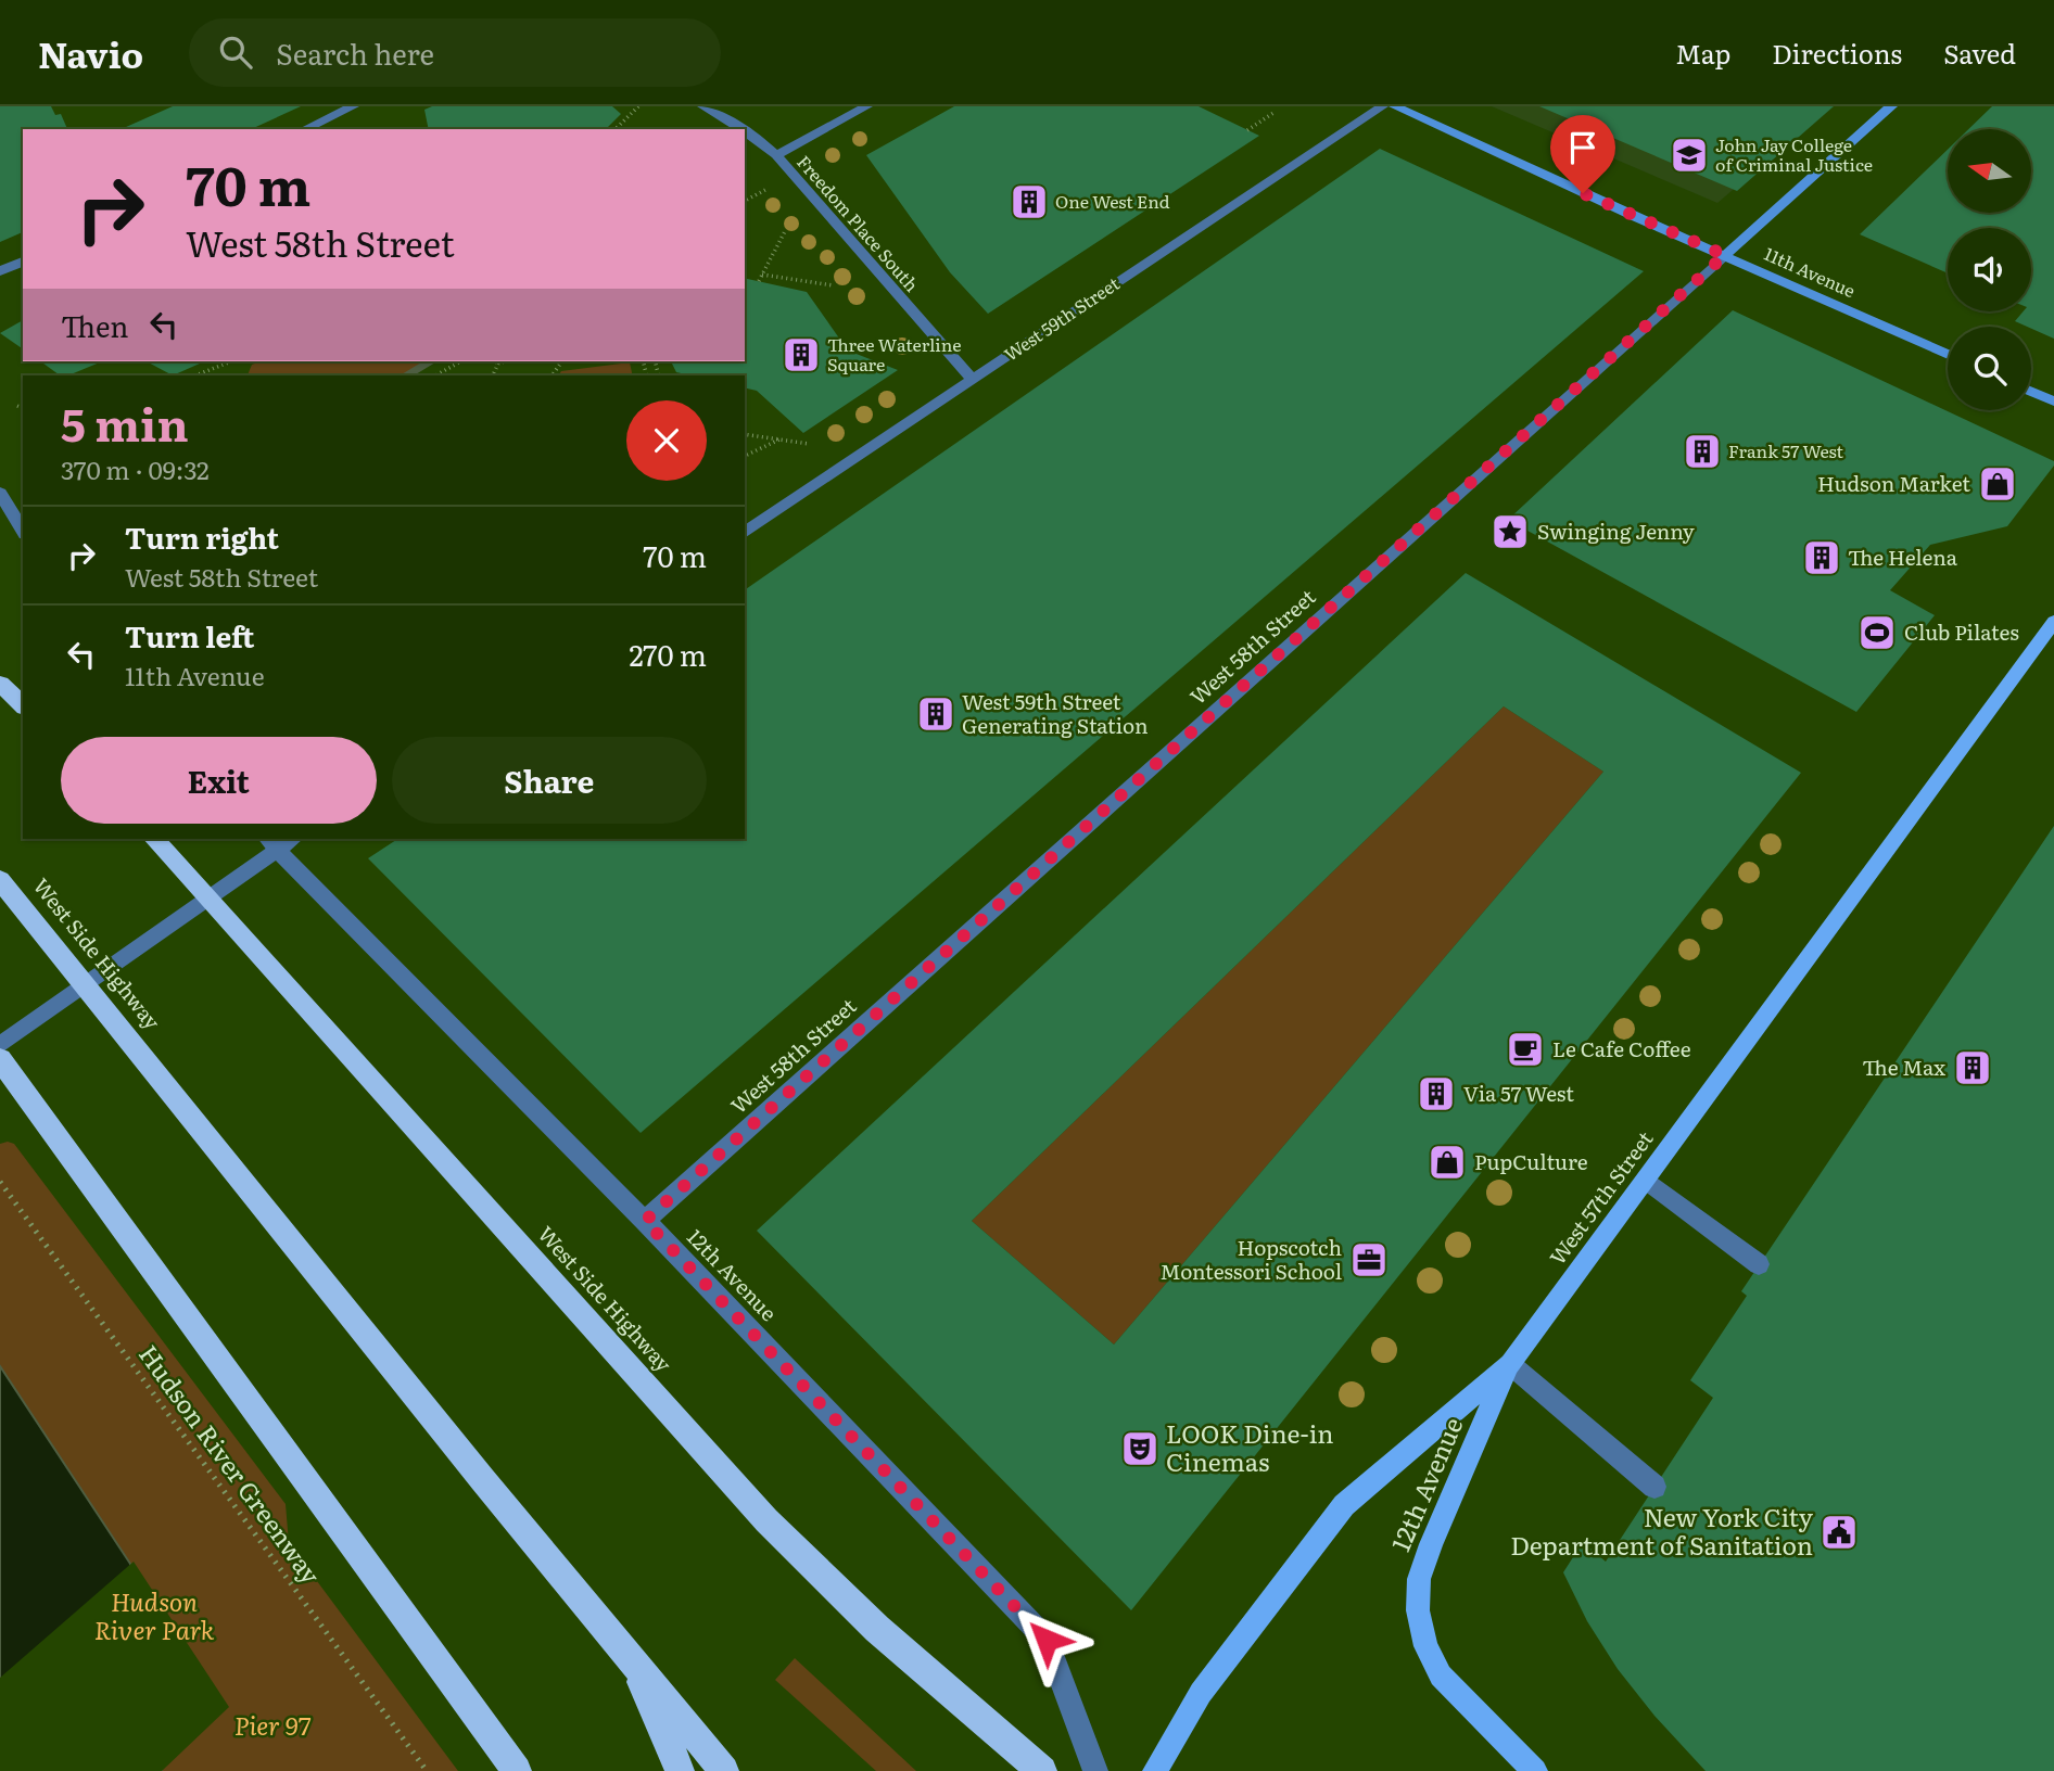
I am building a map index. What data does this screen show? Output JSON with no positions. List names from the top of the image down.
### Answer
{
  "streets": {
    "highway": ["West Side Highway"],
    "main road": [
      "11th Avenue",
      "West 58th Street",
      "West 57th Street",
      "12th Avenue"
    ],
    "street": ["Freedom Place South", "West 59th Street"],
    "path": ["Hudson River Greenway"]
  },
  "crossings": [
    ["Freedom Place South", "West 59th Street"],
    ["11th Avenue", "West 58th Street"],
    ["West 58th Street", "12th Avenue"],
    ["West 57th Street", "12th Avenue"]
  ],
  "parks": ["Hudson River Park", "Pier 97"],
  "places": {
    "school or university": ["John Jay College of Criminal Justice"],
    "building": [
      "One West End",
      "Three Waterline Square",
      "Frank 57 West",
      "The Helena",
      "West 59th Street Generating Station",
      "The Max",
      "Via 57 West"
    ],
    "shop": ["Hudson Market", "PupCulture"],
    "place": ["Swinging Jenny"],
    "sports": ["Club Pilates"],
    "cafe": ["Le Cafe Coffee"],
    "office": ["Hopscotch Montessori School"],
    "theatre": ["LOOK Dine-in Cinemas"],
    "public building": ["New York City Department of Sanitation"]
  },
  "north": "left",
  "page": {
    "header": "Navio",
    "search": "Search here",
    "nav": ["Map", "Directions", "Saved"],
    "turn": ["70 m", "West 58th Street"],
    "then": "Then",
    "heading": ["5 min", "370 m · 09:32"],
    "list": [
      {
        "name": "Turn right",
        "note": "West 58th Street",
        "value": "70 m"
      },
      {
        "name": "Turn left",
        "note": "11th Avenue",
        "value": "270 m"
      }
    ],
    "buttons": ["Exit", "Share"]
  }
}
